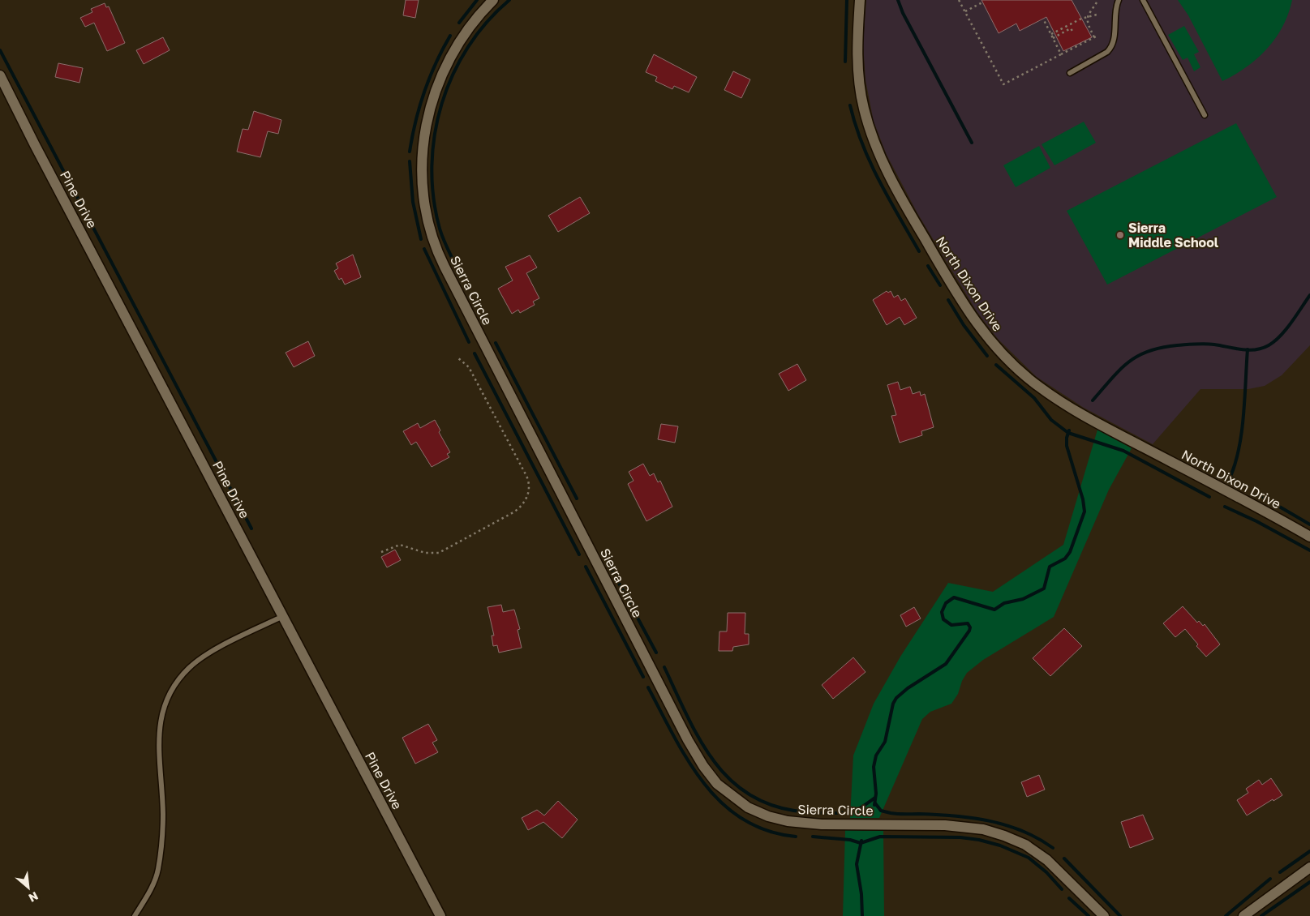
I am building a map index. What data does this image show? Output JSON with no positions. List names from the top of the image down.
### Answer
{
  "streets": {
    "street": ["Pine Drive", "North Dixon Drive", "Sierra Circle"]
  },
  "places": ["Sierra Middle School"],
  "north": "bottom right"
}
